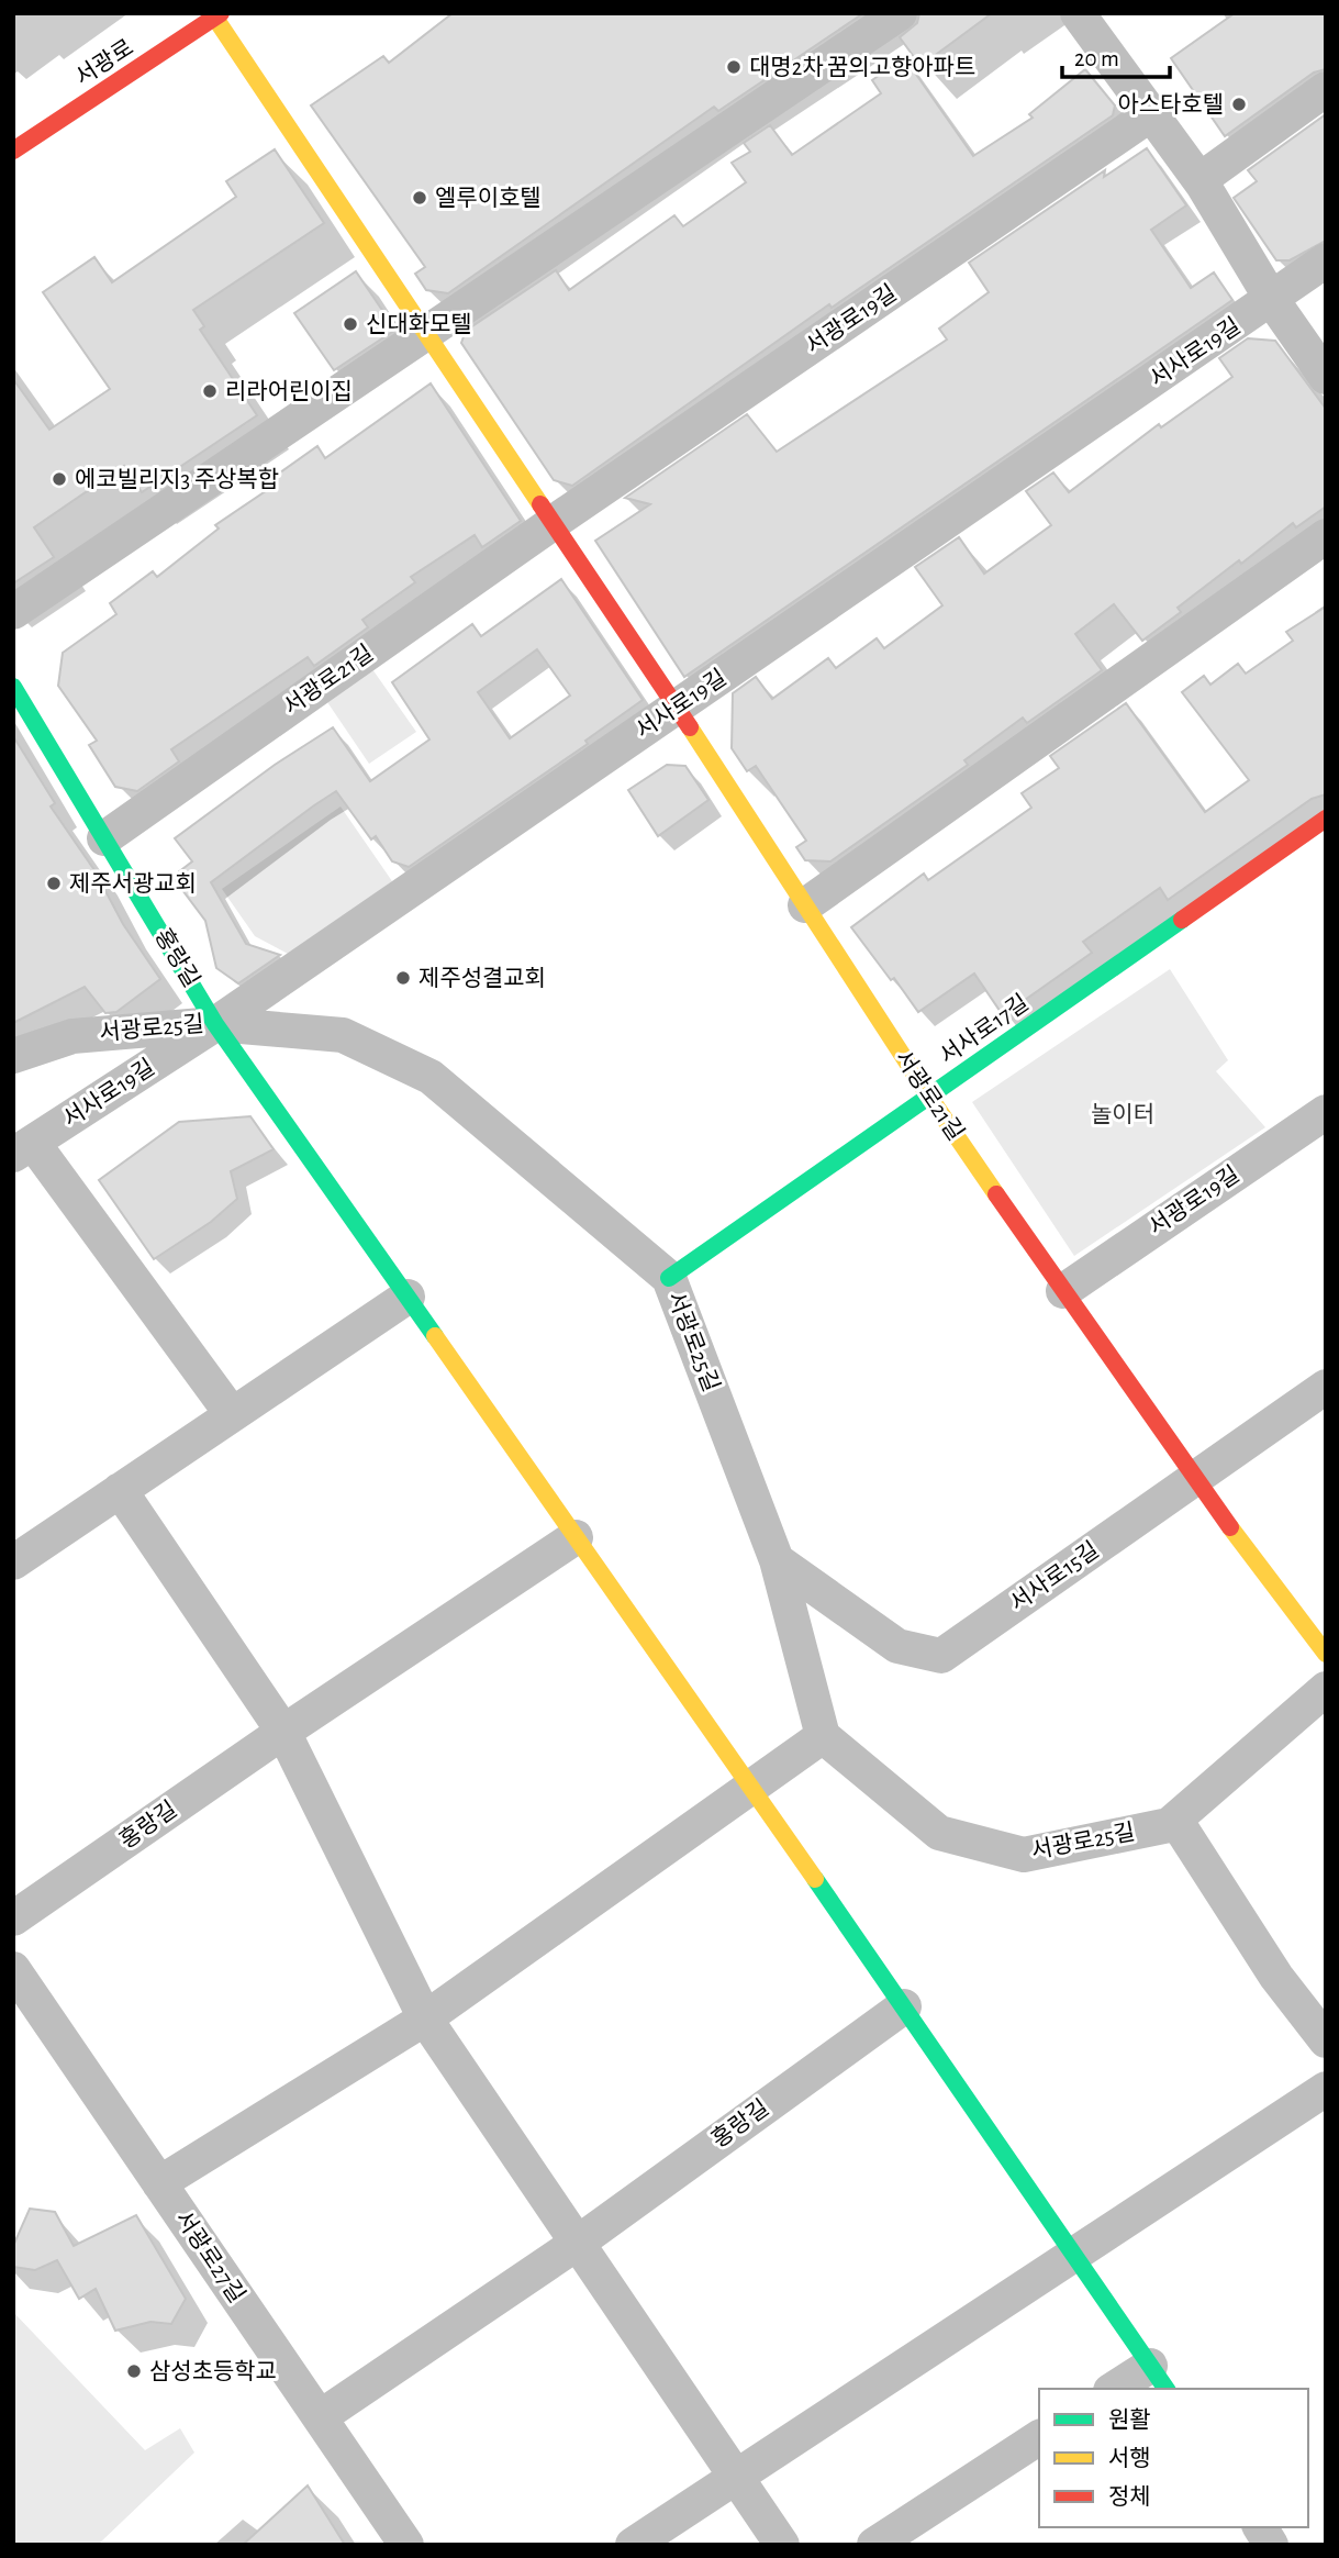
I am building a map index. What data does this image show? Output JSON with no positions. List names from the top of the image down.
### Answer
{
  "streets": {
    "street": [
      "서광로",
      "서광로19길",
      "서사로19길",
      "서광로21길",
      "홍랑길",
      "서광로25길",
      "서사로17길",
      "서사로15길",
      "서광로27길"
    ]
  },
  "crossings": [
    ["서광로", "서광로21길"],
    ["서광로19길", "서광로21길"],
    ["서사로19길", "서광로21길"],
    ["서사로19길", "홍랑길"],
    ["서사로19길", "서광로25길"],
    ["서광로21길", "홍랑길"],
    ["서광로21길", "서사로17길"],
    ["서광로21길", "서사로15길"],
    ["홍랑길", "서광로25길"],
    ["홍랑길", "서광로27길"],
    ["서광로25길", "서사로17길"],
    ["서광로25길", "서사로15길"]
  ],
  "parks": ["놀이터"],
  "places": [
    "대명2차 꿈의고향아파트",
    "아스타호텔",
    "엘루이호텔",
    "신대화모텔",
    "리라어린이집",
    "에코빌리지3 주상복합",
    "제주서광교회",
    "제주성결교회",
    "삼성초등학교"
  ],
  "legend": ["원활", "서행", "정체"],
  "scale_bar": "20 m"
}
